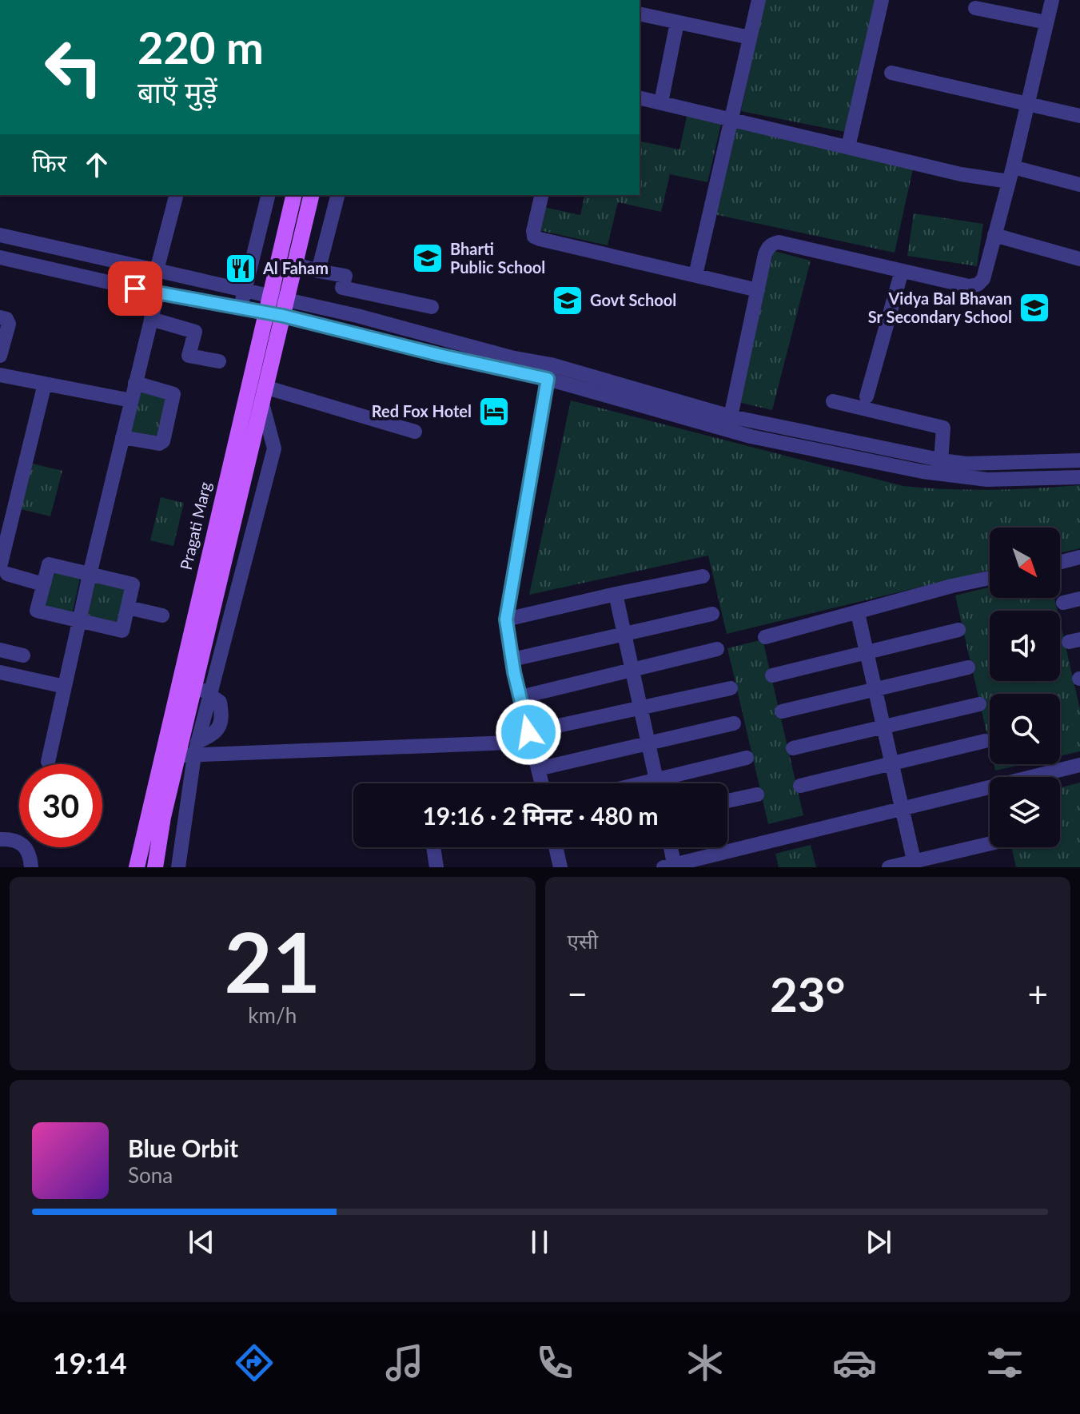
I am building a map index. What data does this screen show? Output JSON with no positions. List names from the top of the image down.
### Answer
{
  "streets": {
    "main road": ["Pragati Marg"]
  },
  "places": {
    "school or university": ["Bharti Public School", "Govt School", "Vidya Bal Bhavan Sr Secondary School"],
    "restaurant": ["Al Faham"],
    "hotel": ["Red Fox Hotel"]
  },
  "north": "bottom right",
  "page": {
    "turn": ["220 m", "बाएँ मुड़ें"],
    "then": "फिर",
    "limit": "30",
    "trip": "19:16 · 2 मिनट · 480 m",
    "tile": [
      ["21", "km/h"],
      "एसी"
    ],
    "heat": ["−", "23°", "+"],
    "song": ["Blue Orbit", "Sona"],
    "tabs": "19:14"
  }
}
